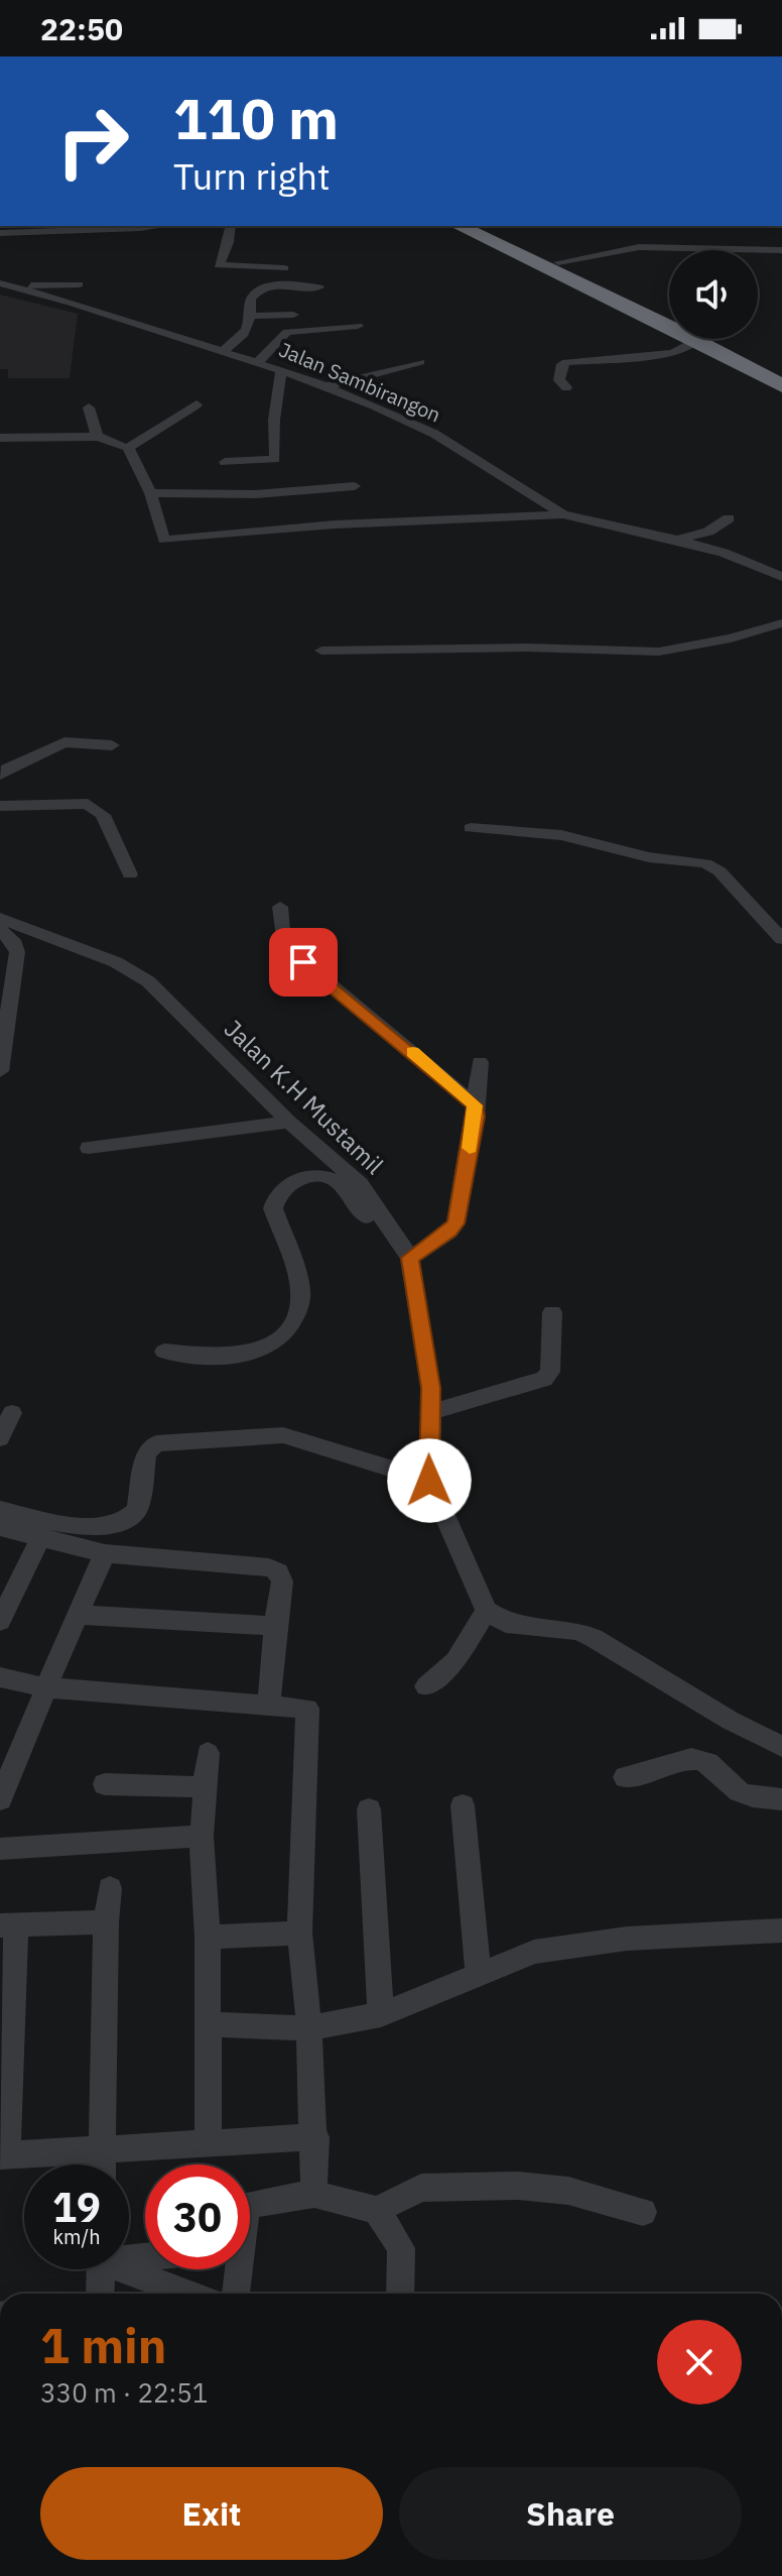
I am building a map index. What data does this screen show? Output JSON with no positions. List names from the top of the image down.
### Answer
{
  "streets": {
    "street": ["Jalan Sambirangon", "Jalan K.H Mustamil"]
  },
  "page": {
    "status": "22:50",
    "turn": ["110 m", "Turn right"],
    "speed": "19 km/h",
    "limit": "30",
    "heading": ["1 min", "330 m · 22:51"],
    "buttons": ["Exit", "Share"]
  }
}
